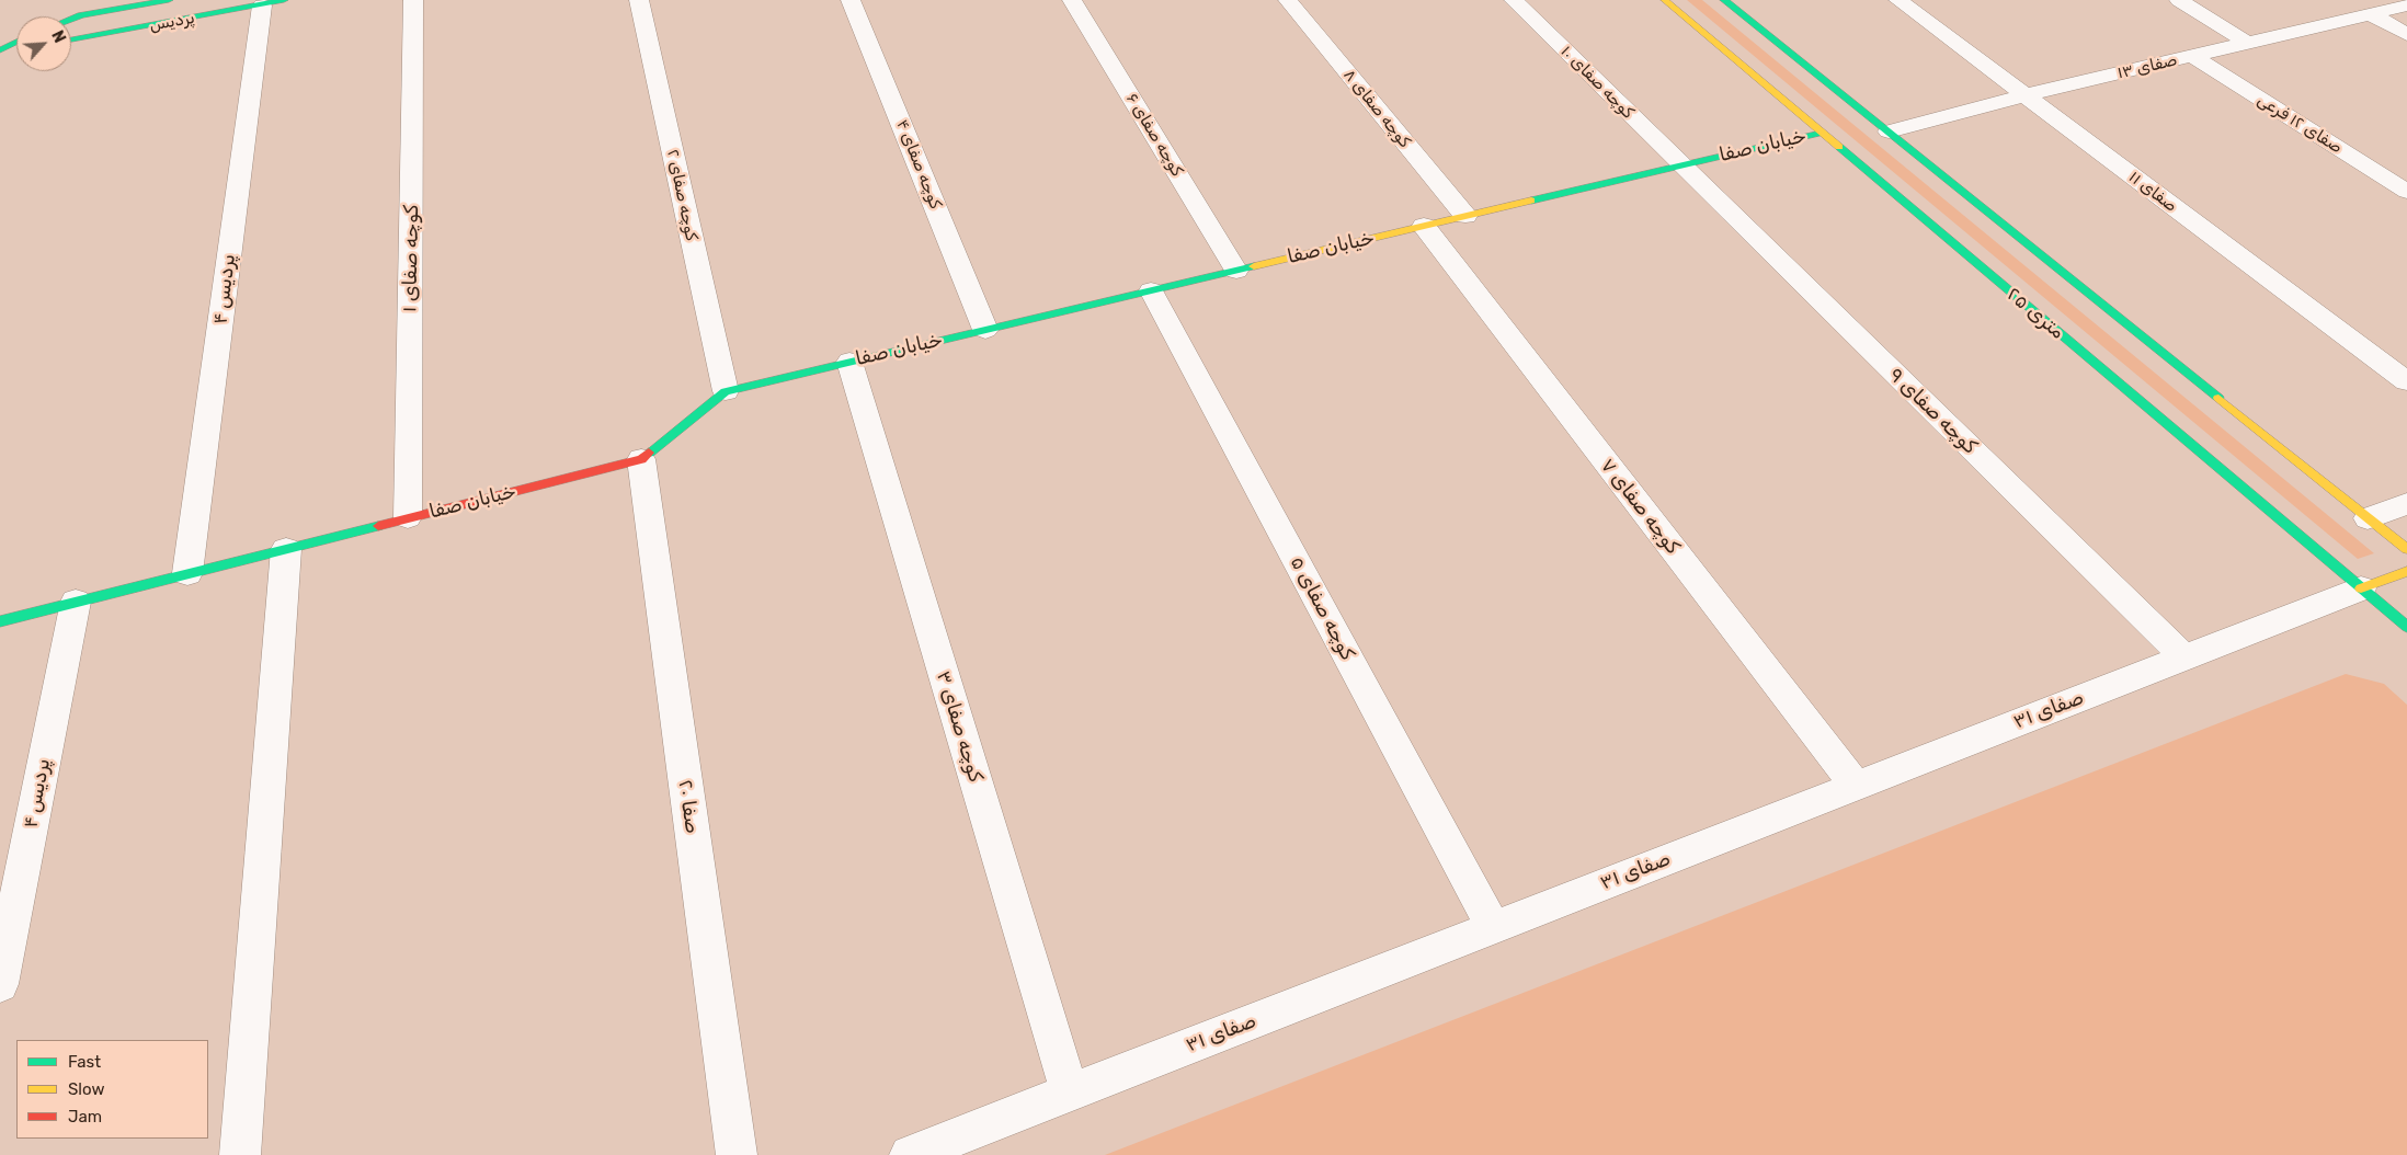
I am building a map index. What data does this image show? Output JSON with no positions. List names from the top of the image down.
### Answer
{
  "streets": {
    "street": [
      "پردیس",
      "صفای ۱۳",
      "کوچه صفای ۱۰",
      "کوچه صفای ۸",
      "صفای ۱۲ فرعی",
      "کوچه صفای ۶",
      "خیابان صفا",
      "کوچه صفای ۴",
      "صفای ۱۱",
      "کوچه صفای ۲",
      "کوچه صفای ۱",
      "پردیس ۴",
      "۲۵ متری",
      "کوچه صفای ۹",
      "کوچه صفای ۷",
      "کوچه صفای ۵",
      "صفای ۳۱",
      "کوچه صفای ۳",
      "صفا ۲۰"
    ]
  },
  "crossings": [
    ["پردیس", "پردیس ۴"],
    ["صفای ۱۳", "صفای ۱۲ فرعی"],
    ["صفای ۱۳", "صفای ۱۱"],
    ["کوچه صفای ۱۰", "خیابان صفا"],
    ["کوچه صفای ۱۰", "کوچه صفای ۹"],
    ["کوچه صفای ۸", "خیابان صفا"],
    ["کوچه صفای ۶", "خیابان صفا"],
    ["خیابان صفا", "کوچه صفای ۴"],
    ["خیابان صفا", "کوچه صفای ۲"],
    ["خیابان صفا", "کوچه صفای ۱"],
    ["خیابان صفا", "پردیس ۴"],
    ["خیابان صفا", "۲۵ متری"],
    ["خیابان صفا", "کوچه صفای ۹"],
    ["خیابان صفا", "کوچه صفای ۷"],
    ["خیابان صفا", "کوچه صفای ۵"],
    ["خیابان صفا", "کوچه صفای ۳"],
    ["خیابان صفا", "صفا ۲۰"],
    ["۲۵ متری", "صفای ۳۱"],
    ["کوچه صفای ۹", "صفای ۳۱"],
    ["کوچه صفای ۷", "صفای ۳۱"],
    ["کوچه صفای ۵", "صفای ۳۱"],
    ["صفای ۳۱", "کوچه صفای ۳"]
  ],
  "legend": ["Fast", "Slow", "Jam"],
  "north": "top right"
}
